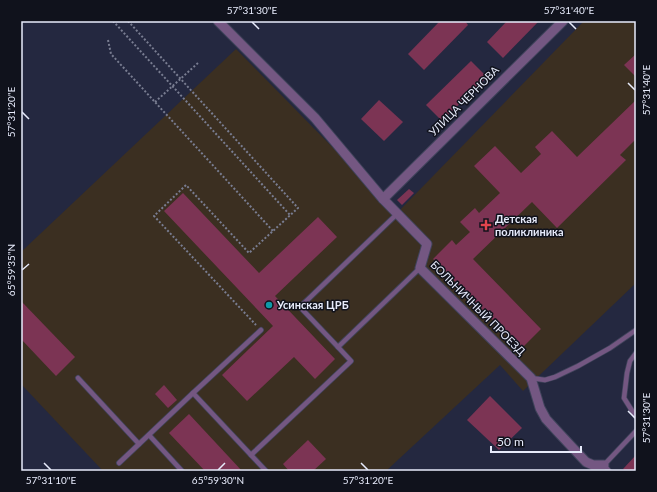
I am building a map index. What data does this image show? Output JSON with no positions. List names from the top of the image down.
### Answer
{
  "streets": {
    "street": ["УЛИЦА ЧЕРНОВА", "БОЛЬНИЧНЫЙ ПРОЕЗД"]
  },
  "crossings": [
    ["УЛИЦА ЧЕРНОВА", "БОЛЬНИЧНЫЙ ПРОЕЗД"]
  ],
  "places": {
    "health": ["Детская поликлиника"],
    "other": ["Усинская ЦРБ"]
  },
  "scale_bar": "50 m",
  "coordinates": [
    "57°31'30\"E",
    "57°31'40\"E",
    "57°31'20\"E",
    "65°59'35\"N",
    "57°31'10\"E",
    "65°59'30\"N"
  ]
}
